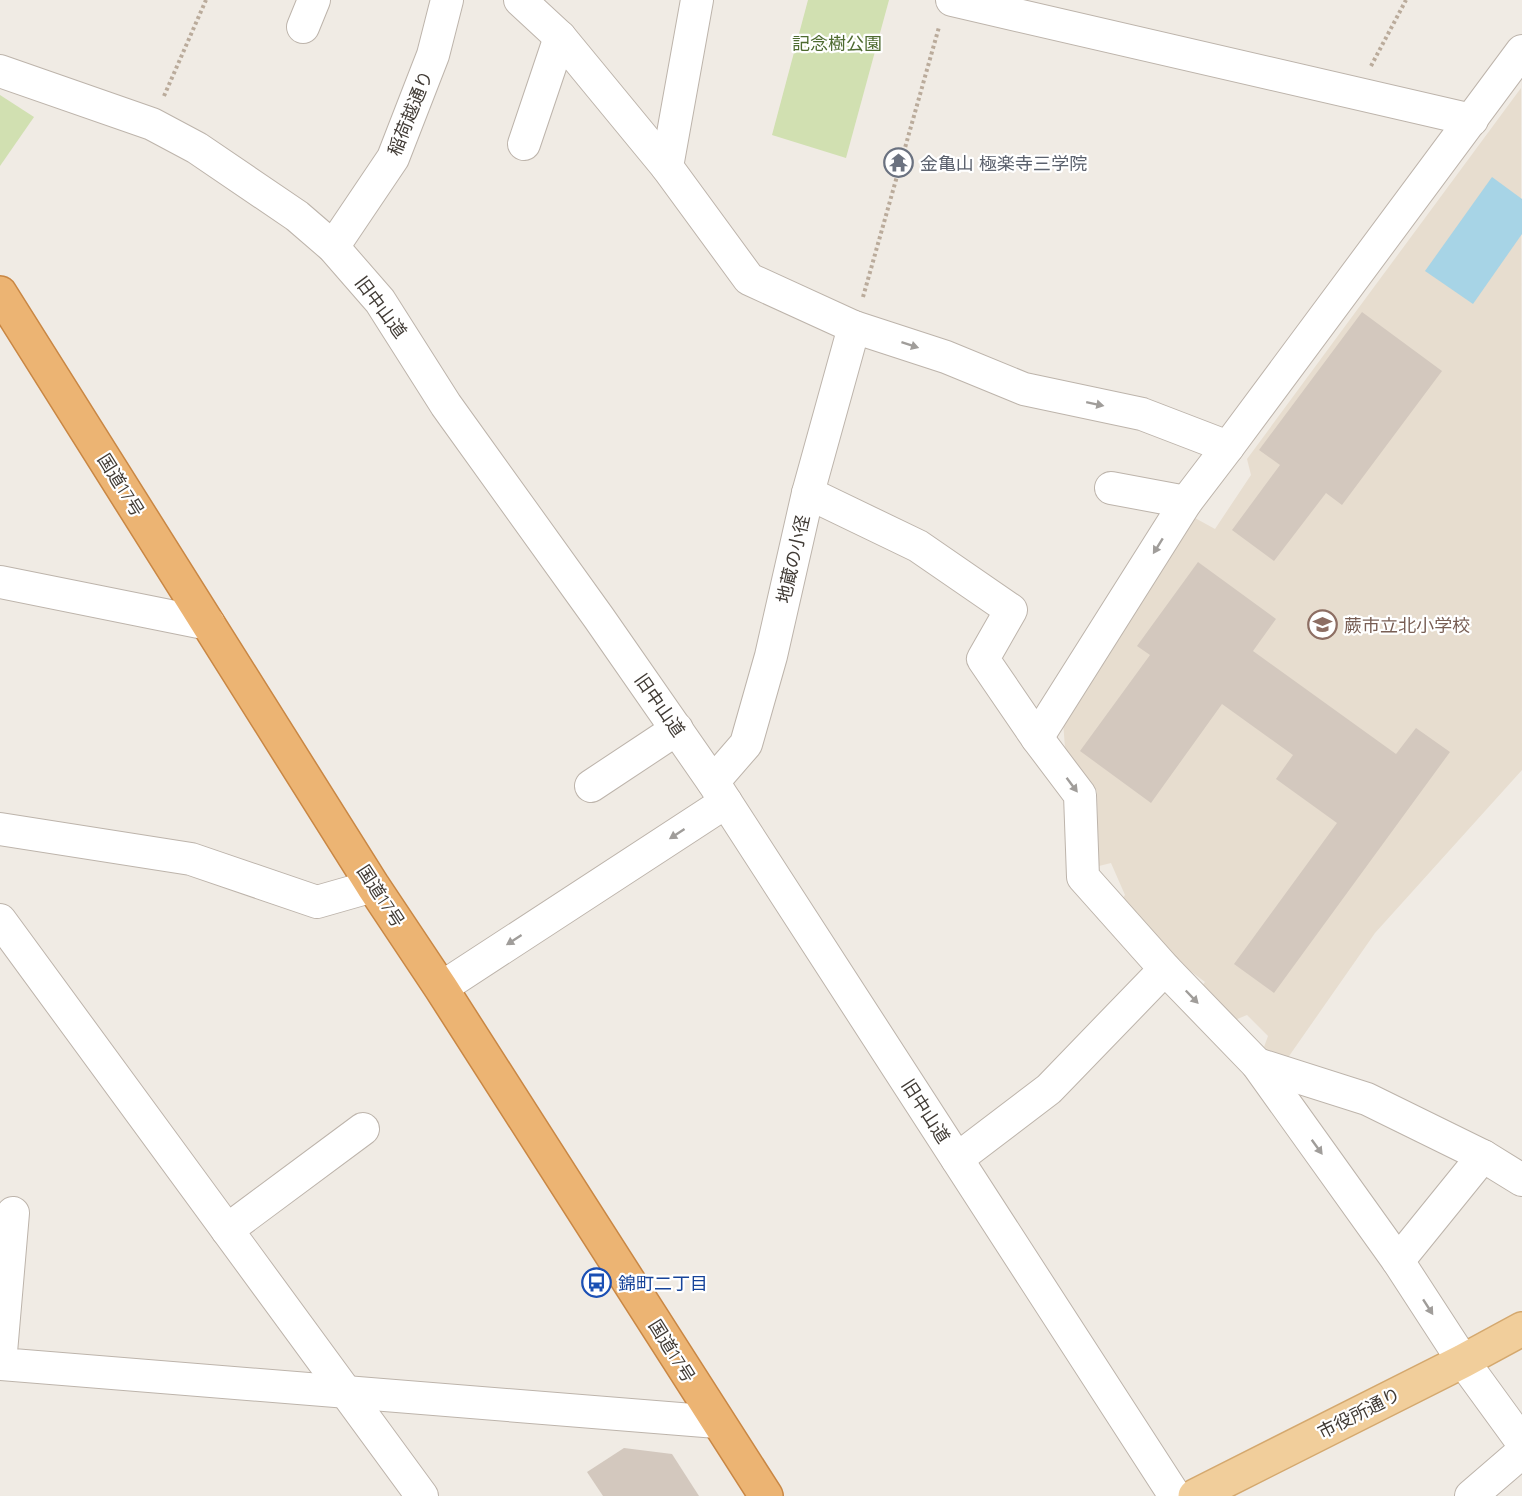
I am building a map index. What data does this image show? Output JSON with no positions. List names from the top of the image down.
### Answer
{
  "streets": {
    "highway": ["国道17号"],
    "main road": ["市役所通り"],
    "street": ["稲荷越通り", "旧中山道", "地蔵の小径"]
  },
  "crossings": [
    ["稲荷越通り", "旧中山道"],
    ["旧中山道", "地蔵の小径"],
    ["国道17号", "地蔵の小径"]
  ],
  "one_way": ["地蔵の小径"],
  "parks": ["記念樹公園"],
  "places": {
    "temple": ["金亀山 極楽寺三学院"],
    "school or university": ["蕨市立北小学校"],
    "bus stop": ["錦町二丁目"]
  }
}
